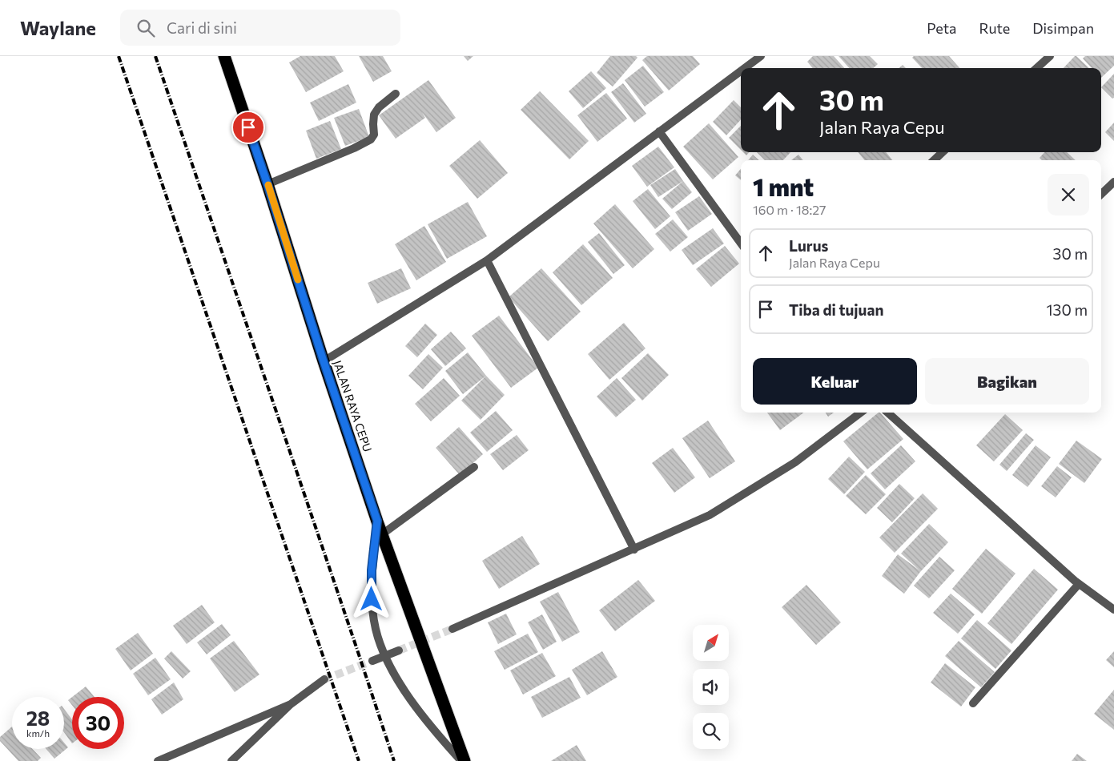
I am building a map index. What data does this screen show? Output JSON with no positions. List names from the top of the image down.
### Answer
{
  "streets": {
    "highway": ["JALAN RAYA CEPU"]
  },
  "north": "top right",
  "page": {
    "header": "Waylane",
    "search": "Cari di sini",
    "nav": ["Peta", "Rute", "Disimpan"],
    "turn": ["30 m", "Jalan Raya Cepu"],
    "heading": ["1 mnt", "160 m · 18:27"],
    "list": [
      {
        "name": "Lurus",
        "note": "Jalan Raya Cepu",
        "value": "30 m"
      },
      {
        "name": "Tiba di tujuan",
        "value": "130 m"
      }
    ],
    "buttons": ["Keluar", "Bagikan"],
    "speed": "28 km/h",
    "limit": "30"
  }
}
